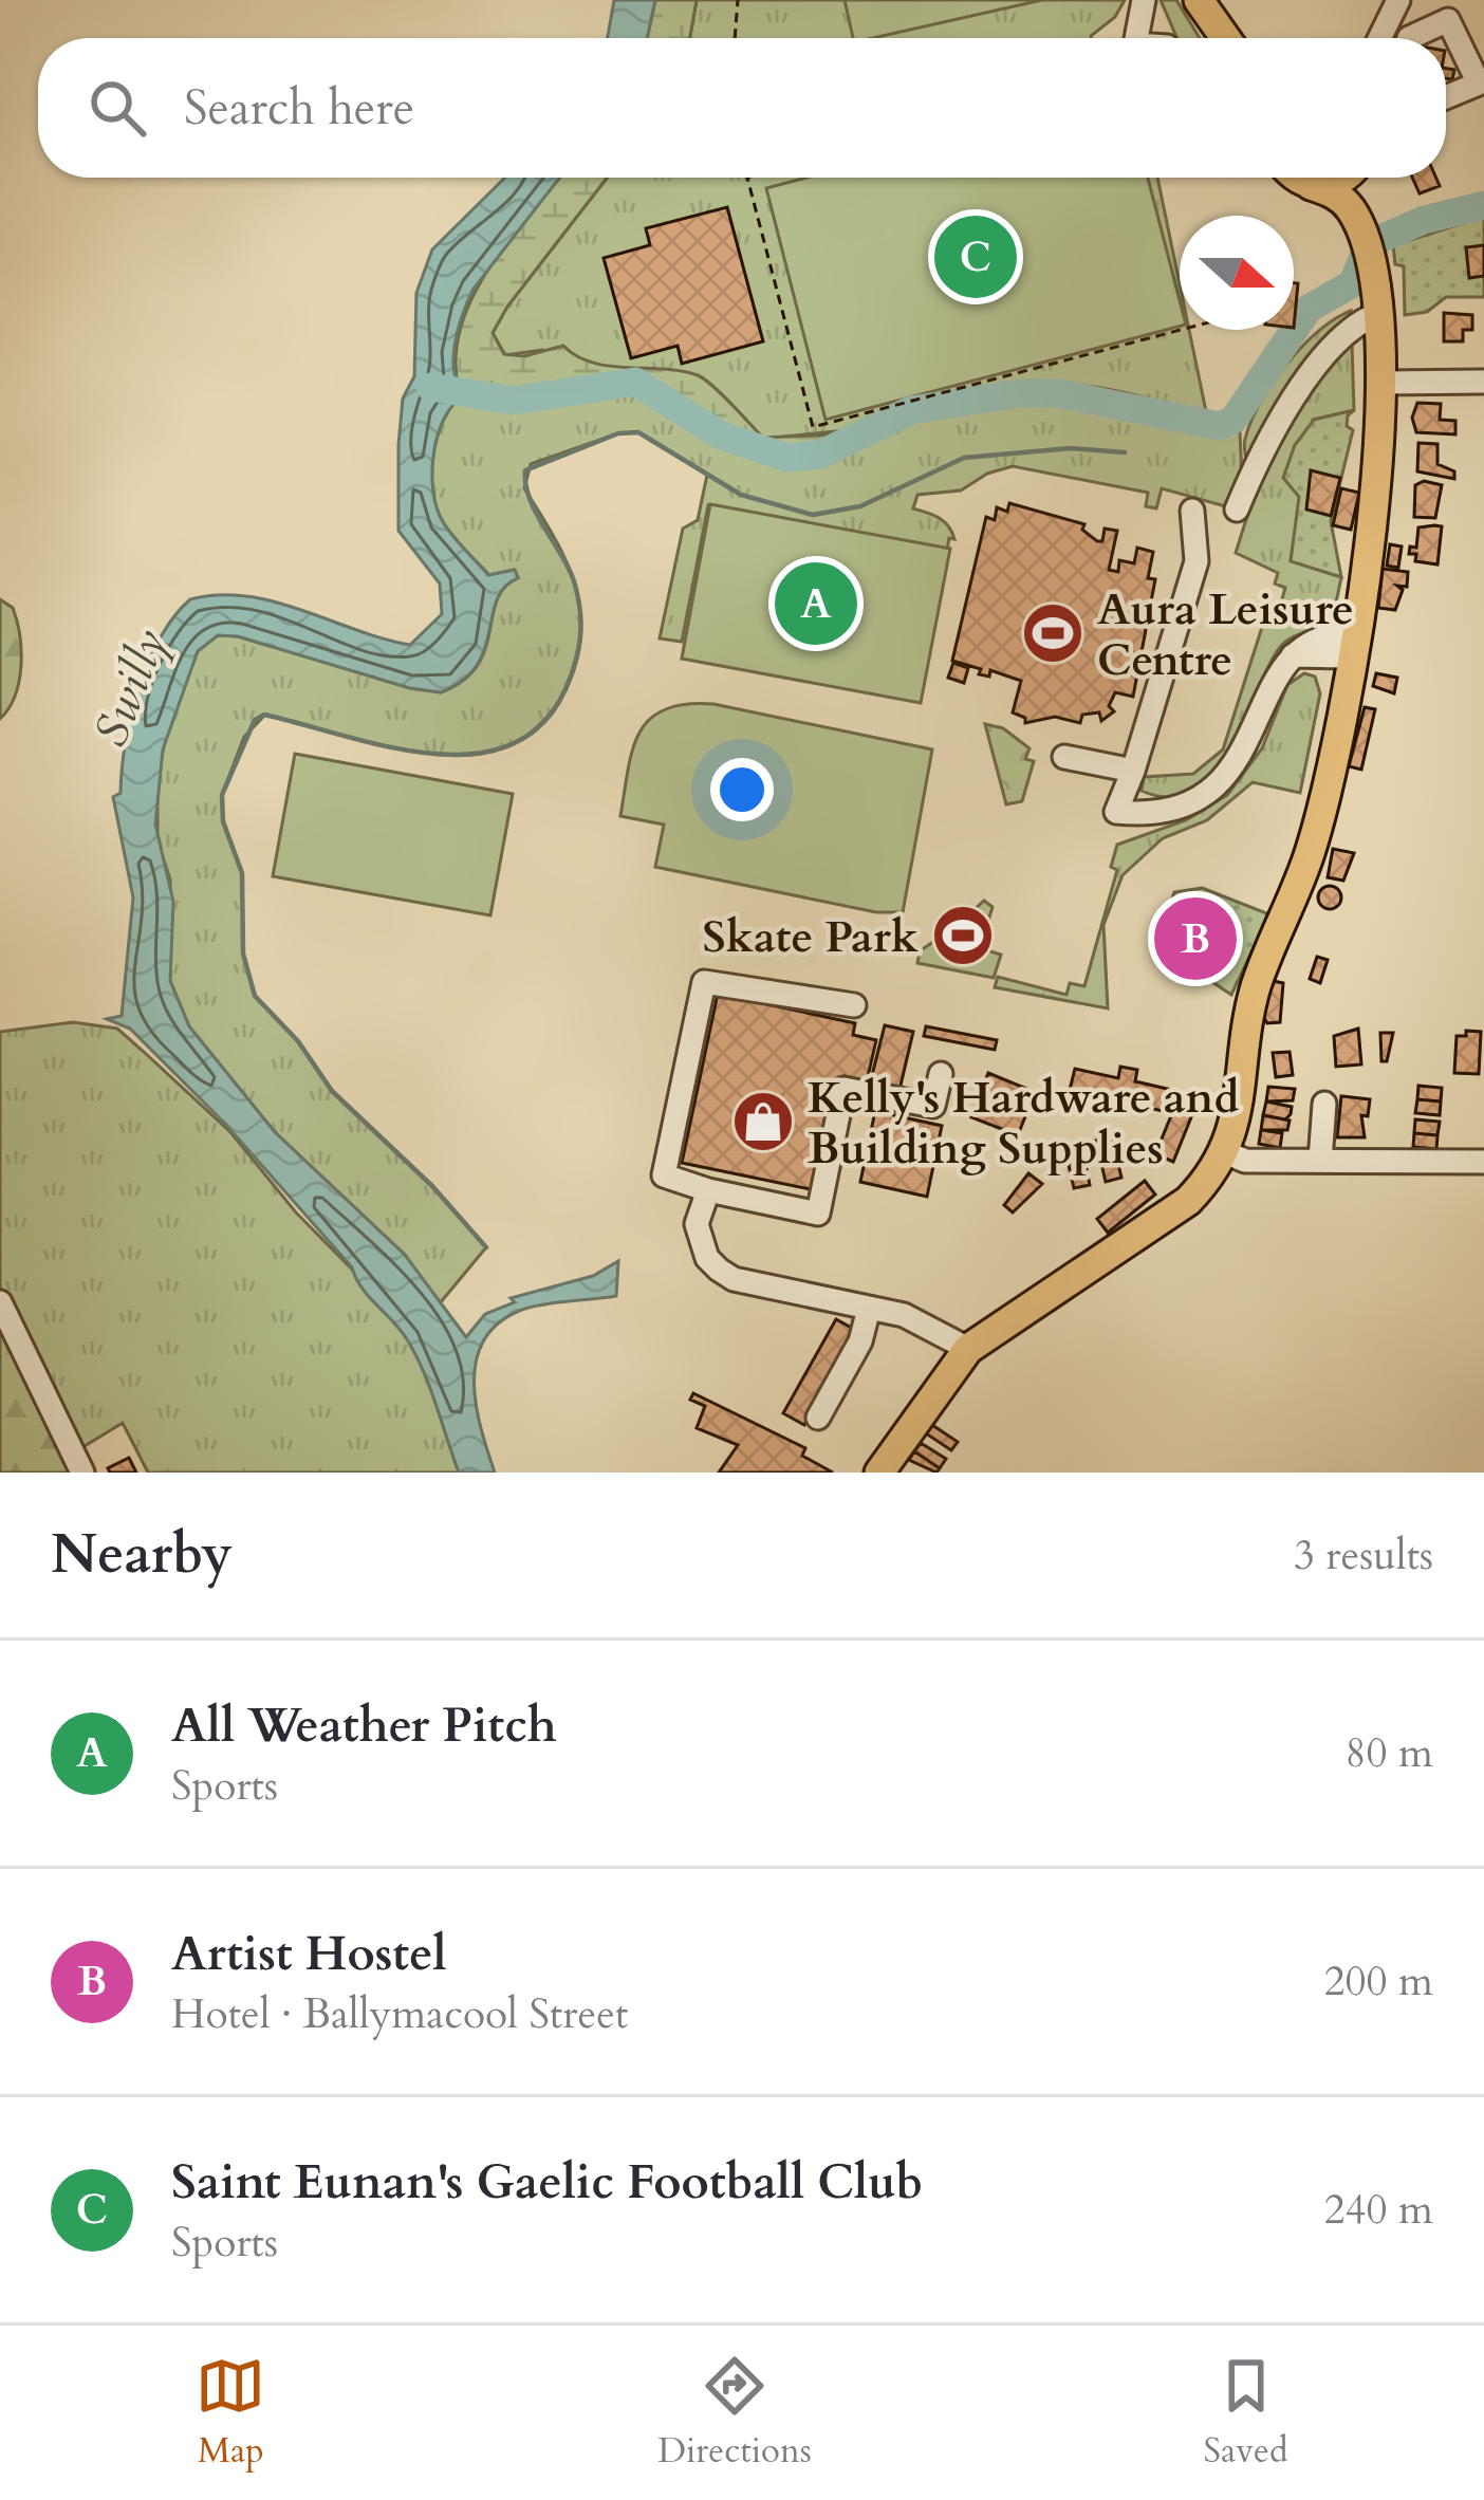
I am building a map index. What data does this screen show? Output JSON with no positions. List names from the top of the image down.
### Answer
{
  "water": ["Swilly"],
  "places": {
    "sports": ["Aura Leisure Centre", "Skate Park"],
    "shop": ["Kelly's Hardware and Building Supplies"]
  },
  "north": "right",
  "page": {
    "search": "Search here",
    "pins": ["C", "A", "B"],
    "heading": ["Nearby", "3 results"],
    "list": [
      {
        "mark": "A",
        "name": "All Weather Pitch",
        "note": "Sports",
        "value": "80 m"
      },
      {
        "mark": "B",
        "name": "Artist Hostel",
        "note": "Hotel · Ballymacool Street",
        "value": "200 m"
      },
      {
        "mark": "C",
        "name": "Saint Eunan's Gaelic Football Club",
        "note": "Sports",
        "value": "240 m"
      }
    ],
    "nav": ["Map", "Directions", "Saved"]
  }
}
